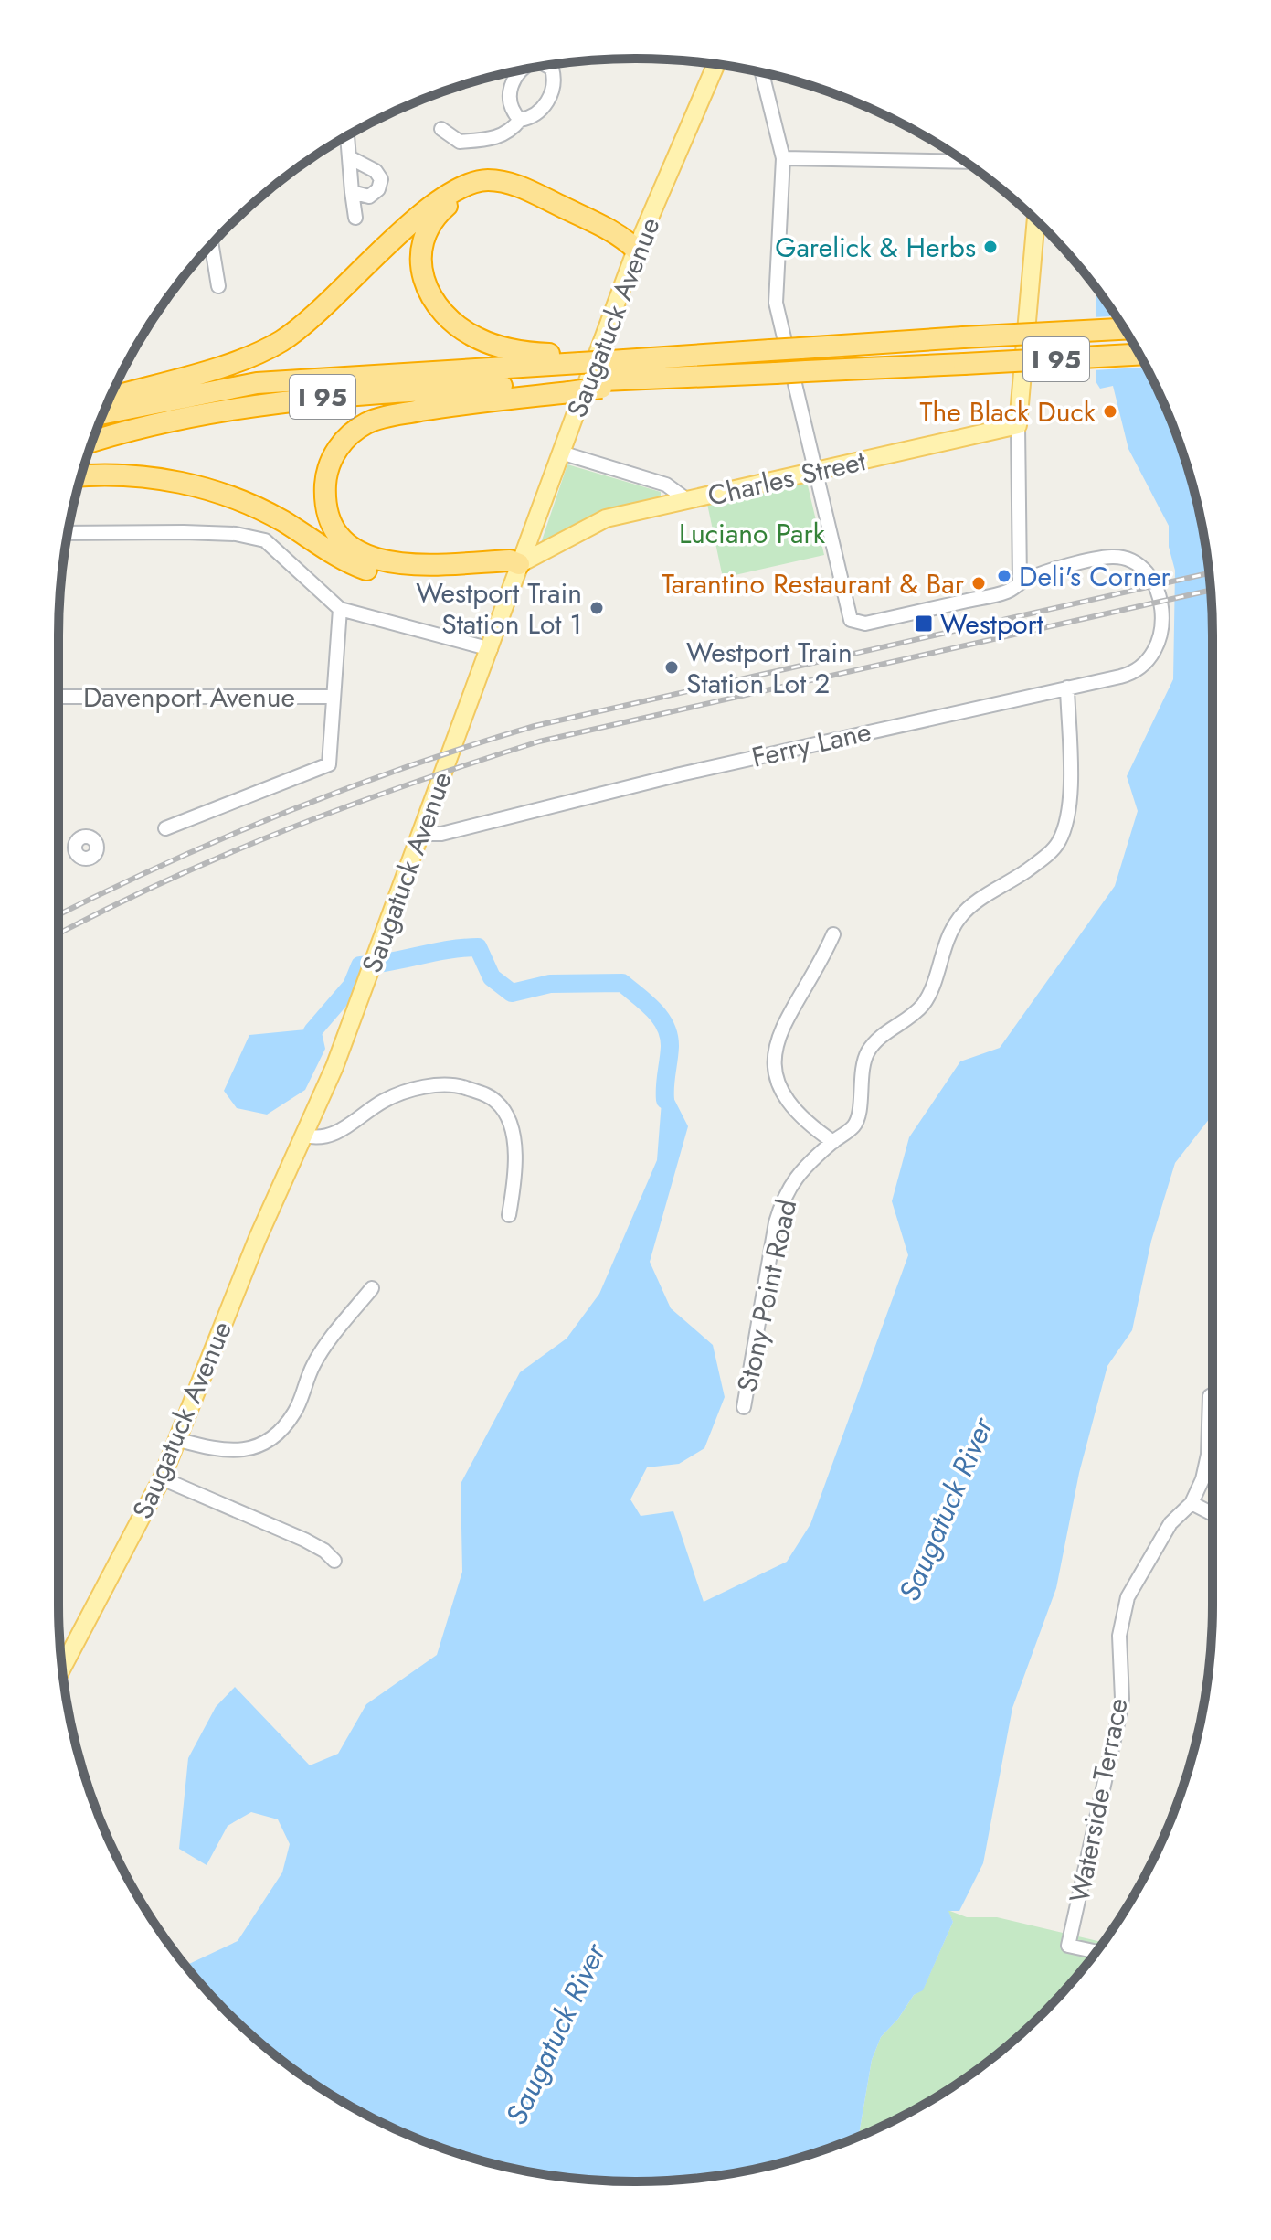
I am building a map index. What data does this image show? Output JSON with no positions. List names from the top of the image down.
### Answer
{
  "streets": {
    "highway": ["I 95"],
    "main road": ["Saugatuck Avenue", "Charles Street"],
    "street": [
      "Davenport Avenue",
      "Ferry Lane",
      "Stony Point Road",
      "Waterside Terrace"
    ]
  },
  "crossings": [
    ["Saugatuck Avenue", "Charles Street"],
    ["Saugatuck Avenue", "Ferry Lane"],
    ["Ferry Lane", "Stony Point Road"]
  ],
  "water": ["Saugatuck River"],
  "parks": ["Luciano Park"],
  "places": {
    "other": [
      "Garelick & Herbs",
      "The Black Duck",
      "Deli's Corner",
      "Tarantino Restaurant & Bar",
      "Westport Train Station Lot 1",
      "Westport Train Station Lot 2"
    ],
    "transit": ["Westport"]
  }
}
